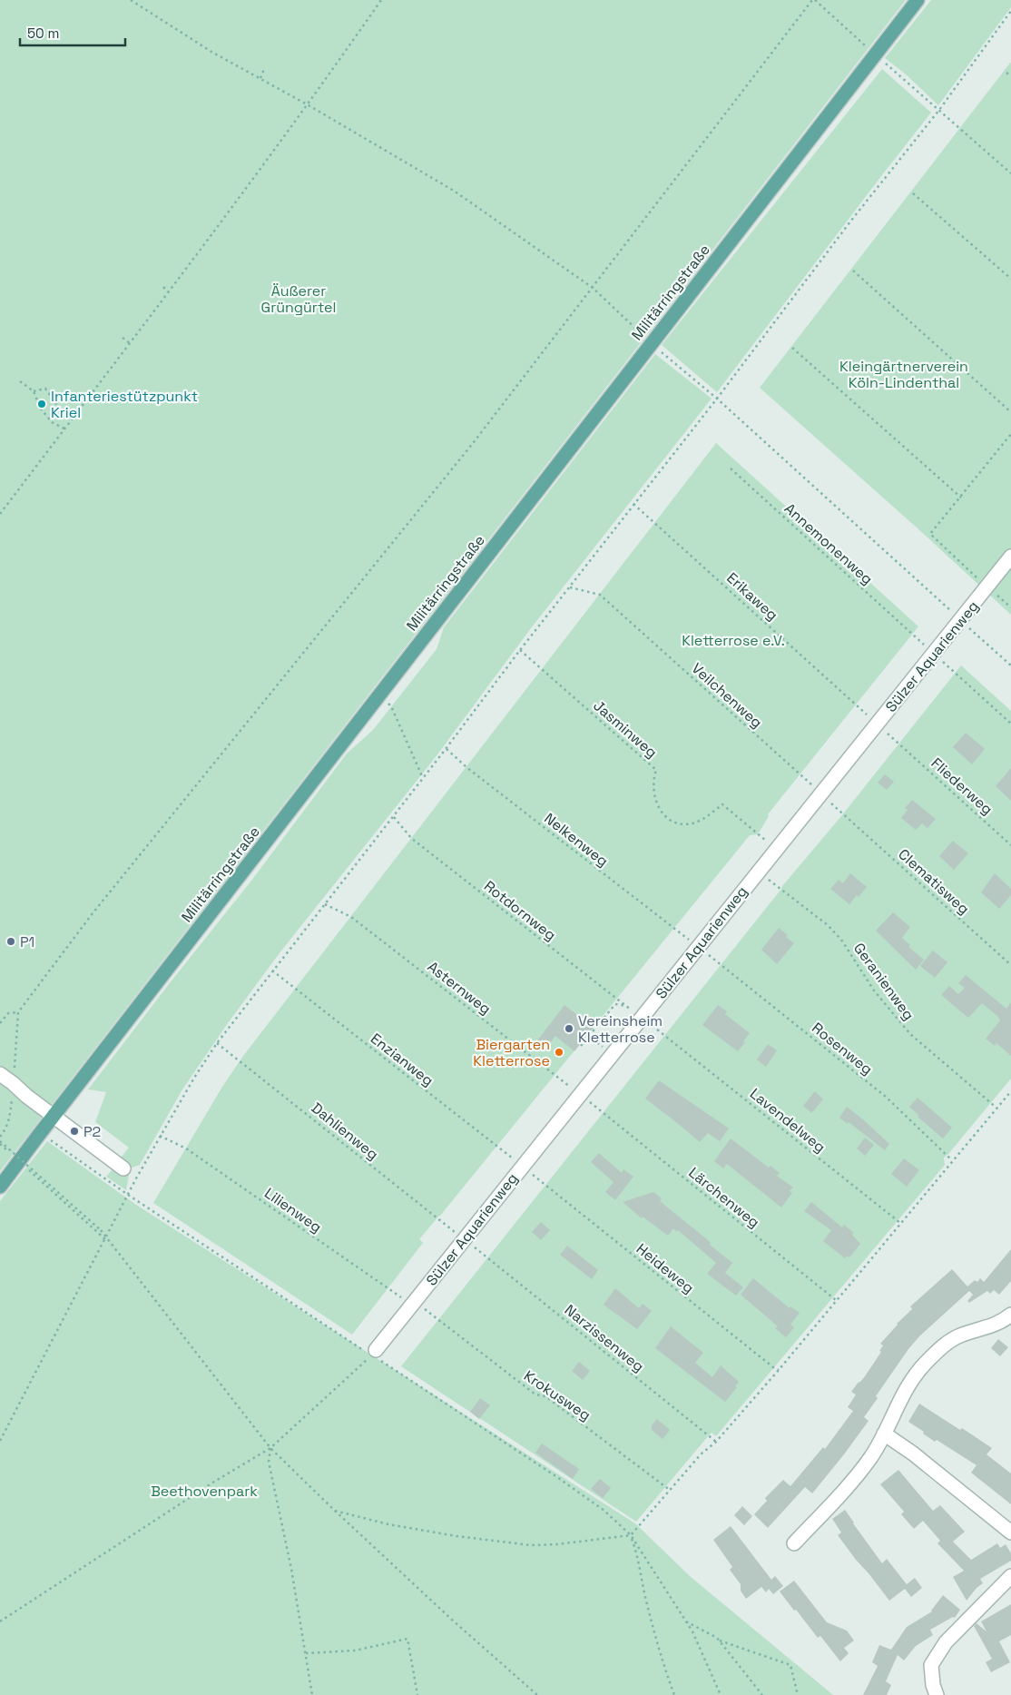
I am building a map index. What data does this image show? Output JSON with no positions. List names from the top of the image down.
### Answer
{
  "streets": {
    "main road": ["Militärringstraße"],
    "street": ["Sülzer Aquarienweg"],
    "path": [
      "Annemonenweg",
      "Erikaweg",
      "Veilchenweg",
      "Jasminweg",
      "Fliederweg",
      "Nelkenweg",
      "Clematisweg",
      "Rotdornweg",
      "Geranienweg",
      "Asternweg",
      "Rosenweg",
      "Enzianweg",
      "Lavendelweg",
      "Dahlienweg",
      "Lärchenweg",
      "Lilienweg",
      "Heideweg",
      "Narzissenweg",
      "Krokusweg"
    ]
  },
  "parks": [
    "Äußerer Grüngürtel",
    "Kleingärtnerverein Köln-Lindenthal",
    "Kletterrose e.V.",
    "Beethovenpark"
  ],
  "places": [
    "Infanteriestützpunkt Kriel",
    "P1",
    "Vereinsheim Kletterrose",
    "Biergarten Kletterrose",
    "P2"
  ],
  "scale_bar": "50 m"
}
